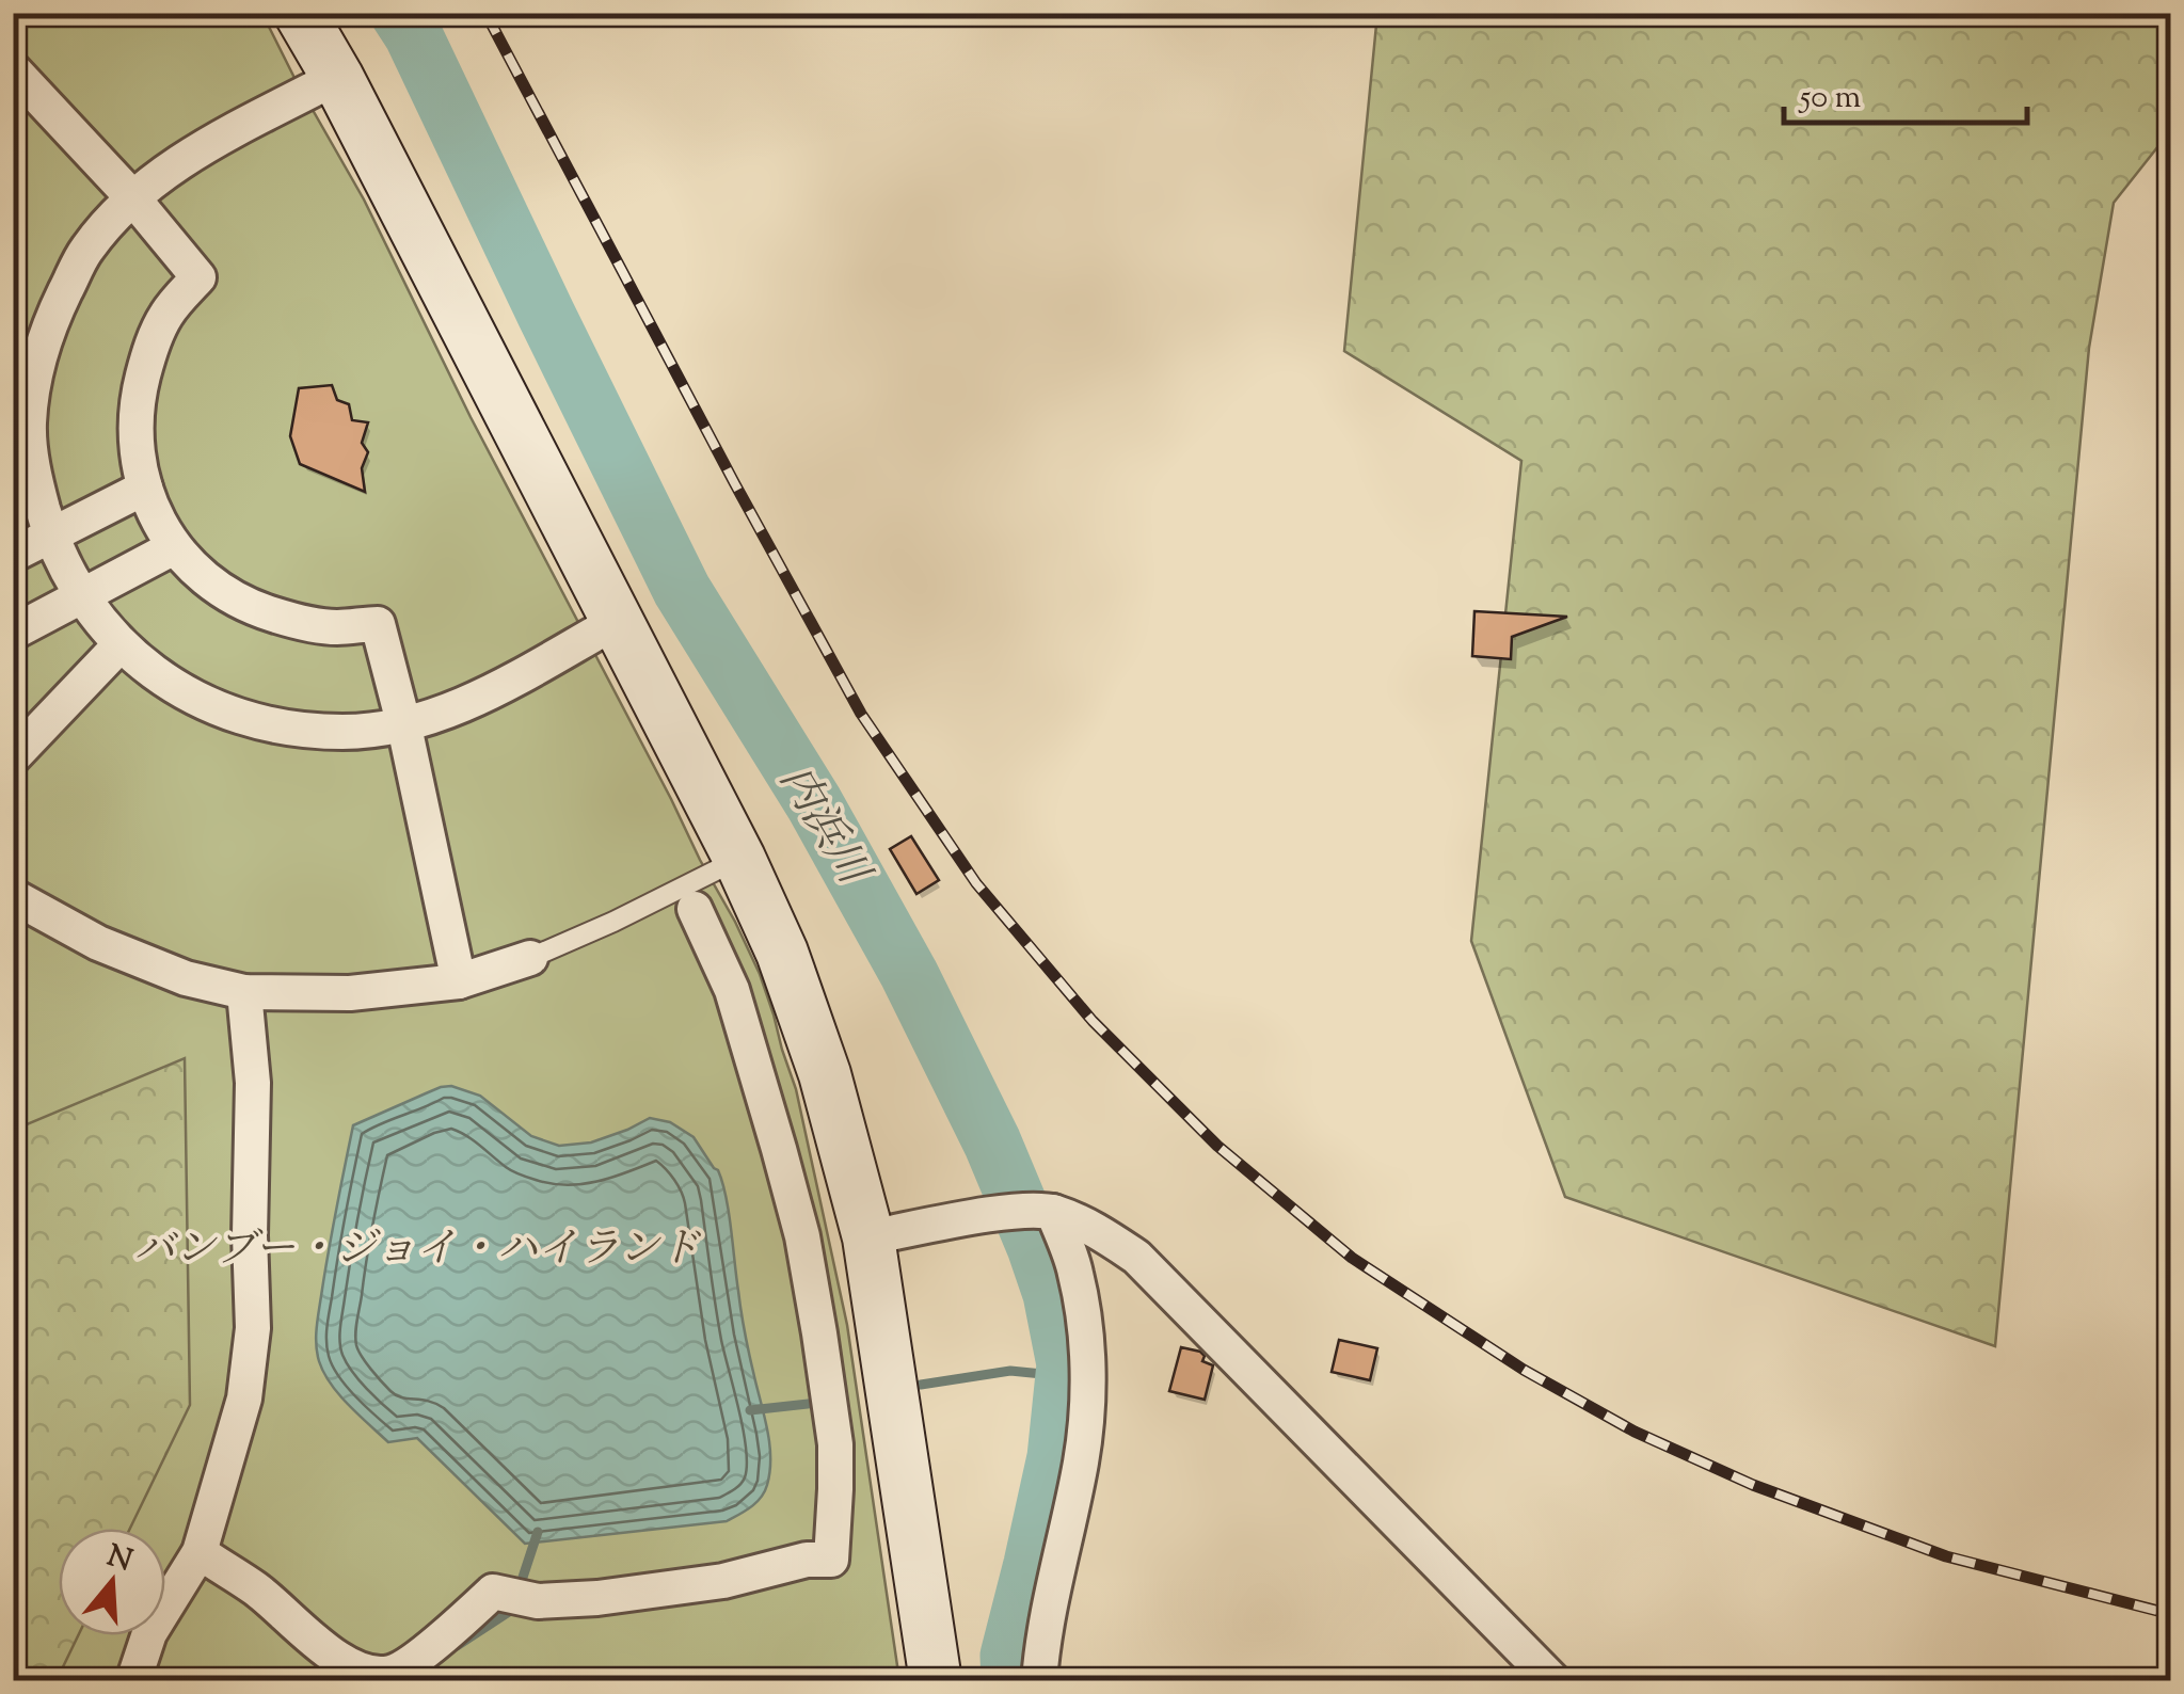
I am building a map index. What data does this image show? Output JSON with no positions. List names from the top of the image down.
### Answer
{
  "water": ["内浜川"],
  "parks": ["バンブー・ジョイ・ハイランド"],
  "scale_bar": "50 m",
  "north": "top"
}
